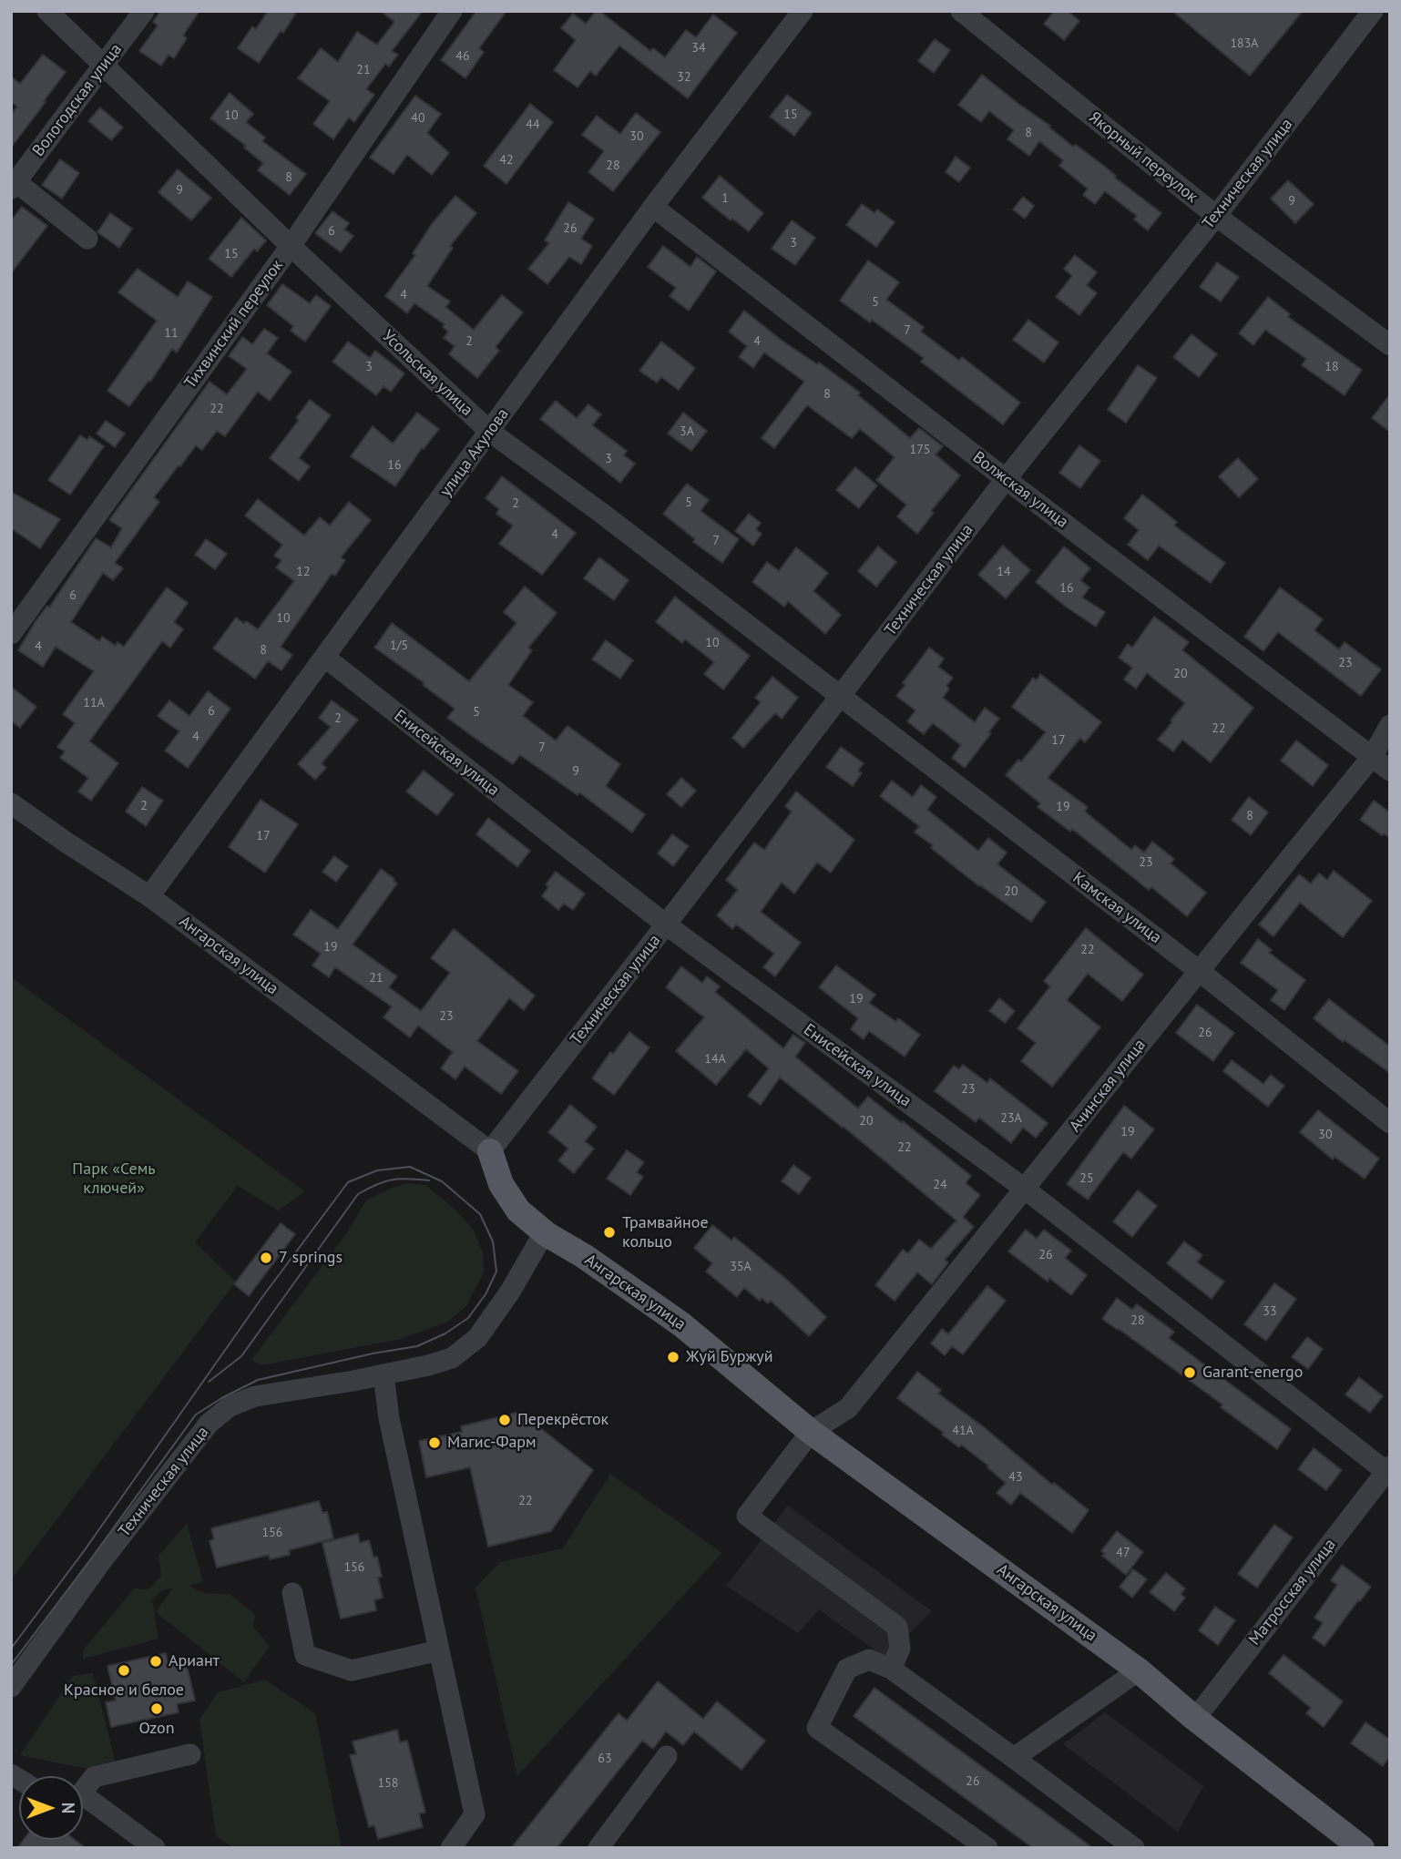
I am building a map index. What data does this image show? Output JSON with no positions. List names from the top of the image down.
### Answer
{
  "streets": {
    "main road": ["Ангарская улица"],
    "street": [
      "Вологодская улица",
      "Якорный переулок",
      "Техническая улица",
      "Тихвинский переулок",
      "Усольская улица",
      "улица Акулова",
      "Волжская улица",
      "Енисейская улица",
      "Камская улица",
      "Ачинская улица",
      "Матросская улица"
    ]
  },
  "crossings": [
    ["Вологодская улица", "Усольская улица"],
    ["Якорный переулок", "Техническая улица"],
    ["Техническая улица", "Усольская улица"],
    ["Техническая улица", "Волжская улица"],
    ["Техническая улица", "Енисейская улица"],
    ["Техническая улица", "Камская улица"],
    ["Техническая улица", "Ангарская улица"],
    ["Тихвинский переулок", "Усольская улица"],
    ["Усольская улица", "улица Акулова"],
    ["Усольская улица", "Камская улица"],
    ["улица Акулова", "Волжская улица"],
    ["улица Акулова", "Енисейская улица"],
    ["улица Акулова", "Ангарская улица"],
    ["Волжская улица", "Ачинская улица"],
    ["Енисейская улица", "Ачинская улица"],
    ["Енисейская улица", "Матросская улица"],
    ["Камская улица", "Ачинская улица"],
    ["Ангарская улица", "Ачинская улица"],
    ["Ангарская улица", "Матросская улица"]
  ],
  "parks": ["Парк «Семь ключей»"],
  "places": [
    "Трамвайное кольцо",
    "7 springs",
    "Жуй Буржуй",
    "Garant-energo",
    "Перекрёсток",
    "Магис-Фарм",
    "Ариант",
    "Красное и белое",
    "Ozon"
  ],
  "house_numbers": [
    "183А",
    "34",
    "46",
    "21",
    "32",
    "15",
    "10",
    "40",
    "44",
    "8",
    "30",
    "42",
    "28",
    "8",
    "9",
    "1",
    "9",
    "26",
    "6",
    "3",
    "15",
    "4",
    "5",
    "7",
    "11",
    "2",
    "4",
    "3",
    "18",
    "8",
    "22",
    "3А",
    "175",
    "3",
    "16",
    "5",
    "2",
    "4",
    "7",
    "12",
    "14",
    "16",
    "6",
    "10",
    "10",
    "1/5",
    "4",
    "8",
    "23",
    "20",
    "11А",
    "6",
    "5",
    "2",
    "22",
    "4",
    "17",
    "7",
    "9",
    "2",
    "19",
    "8",
    "17",
    "23",
    "20",
    "19",
    "22",
    "21",
    "19",
    "23",
    "26",
    "14А",
    "23",
    "23А",
    "20",
    "19",
    "30",
    "22",
    "25",
    "24",
    "26",
    "35А",
    "33",
    "28",
    "41А",
    "43",
    "22",
    "156",
    "47",
    "156",
    "63",
    "26",
    "158"
  ],
  "north": "right"
}
